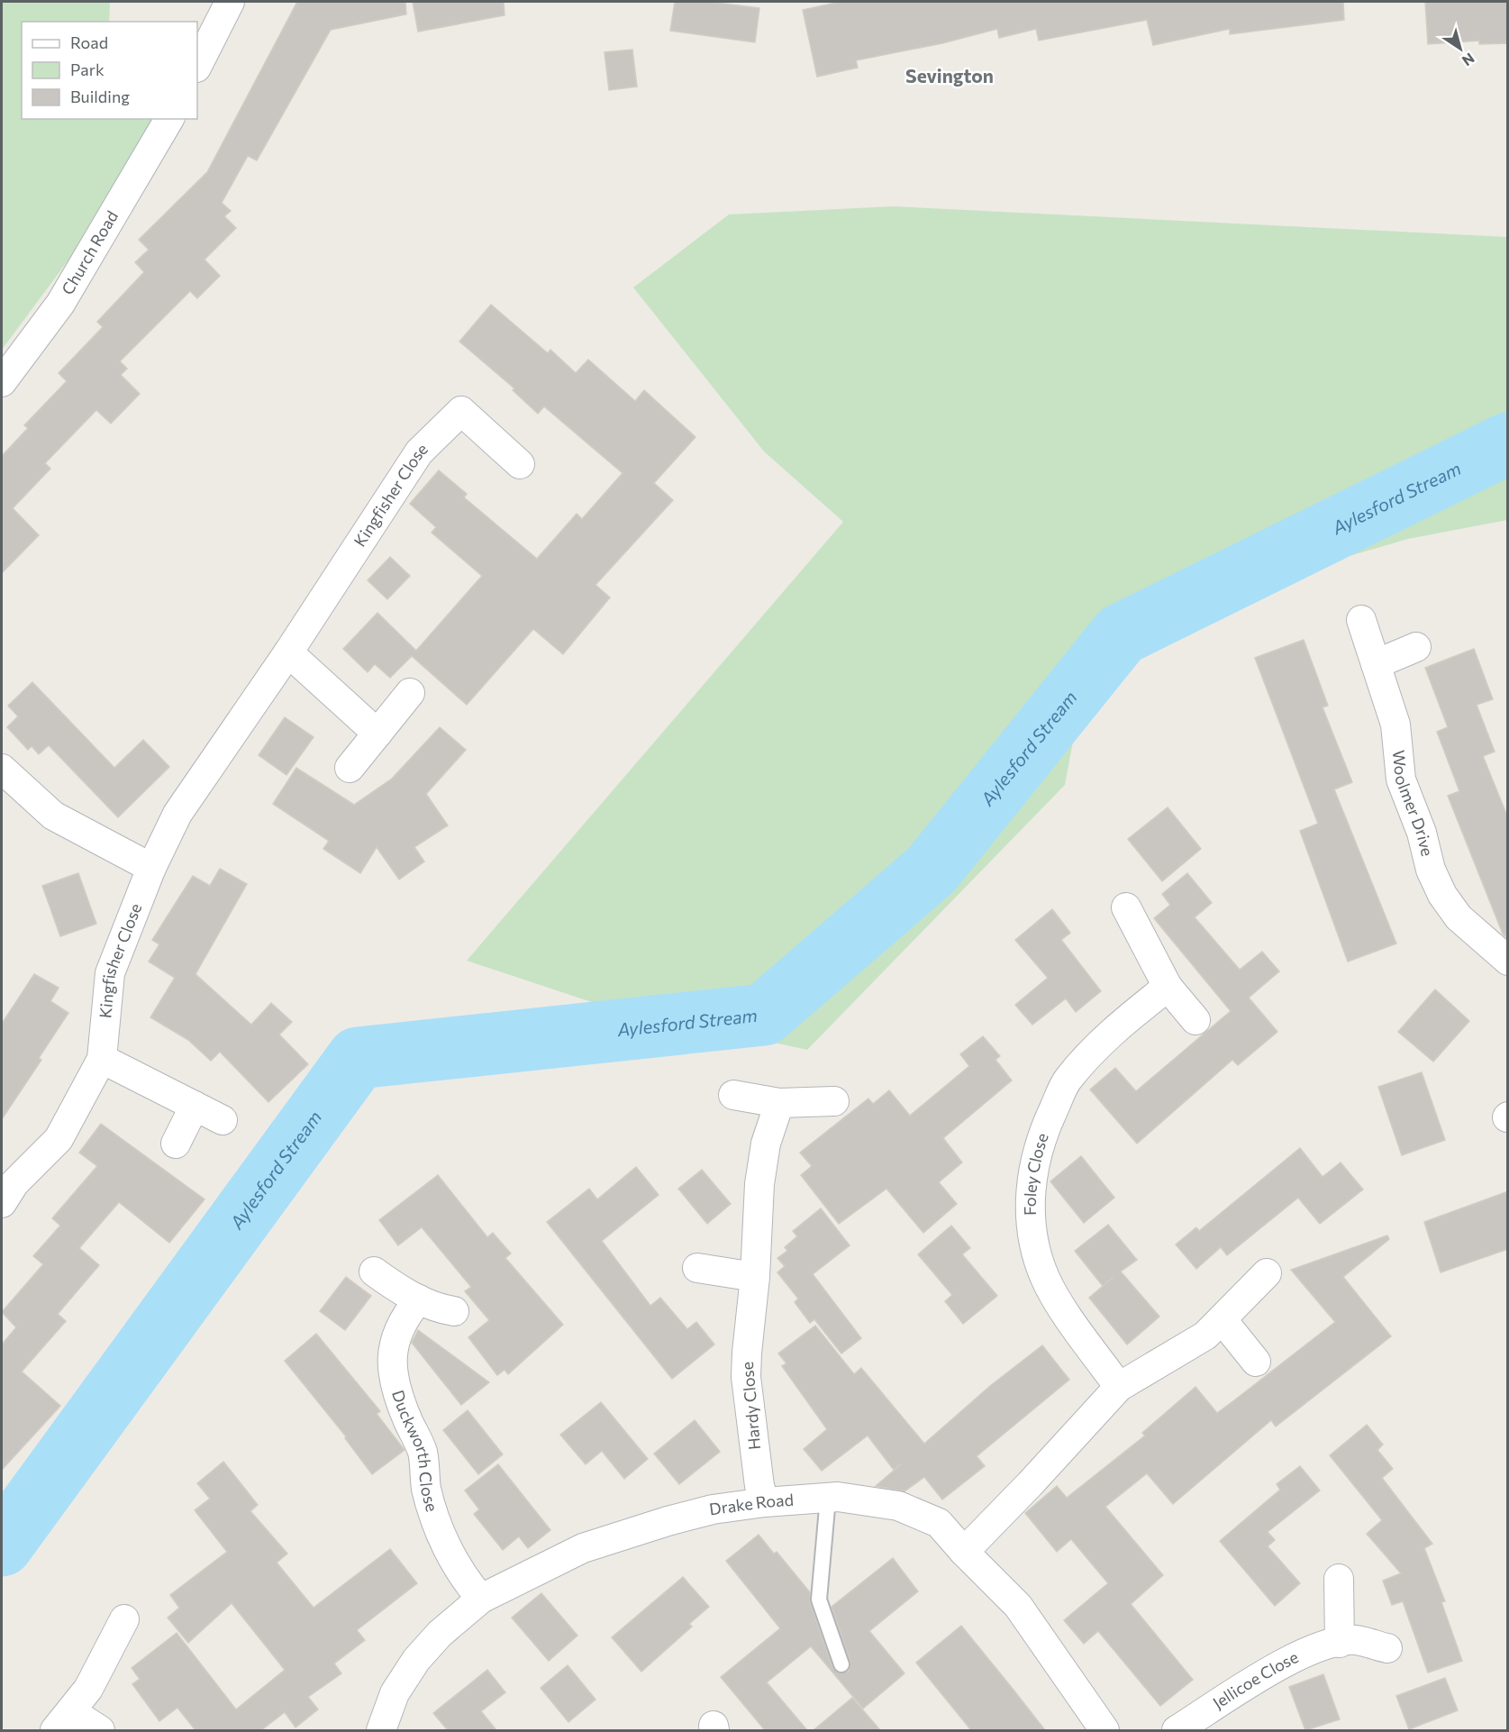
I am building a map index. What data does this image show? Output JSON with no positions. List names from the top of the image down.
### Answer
{
  "streets": {
    "street": [
      "Church Road",
      "Kingfisher Close",
      "Woolmer Drive",
      "Foley Close",
      "Hardy Close",
      "Duckworth Close",
      "Drake Road",
      "Jellicoe Close"
    ]
  },
  "crossings": [
    ["Hardy Close", "Drake Road"],
    ["Duckworth Close", "Drake Road"]
  ],
  "districts": ["Sevington"],
  "water": ["Aylesford Stream"],
  "legend": ["Road", "Park", "Building"],
  "north": "bottom right"
}
